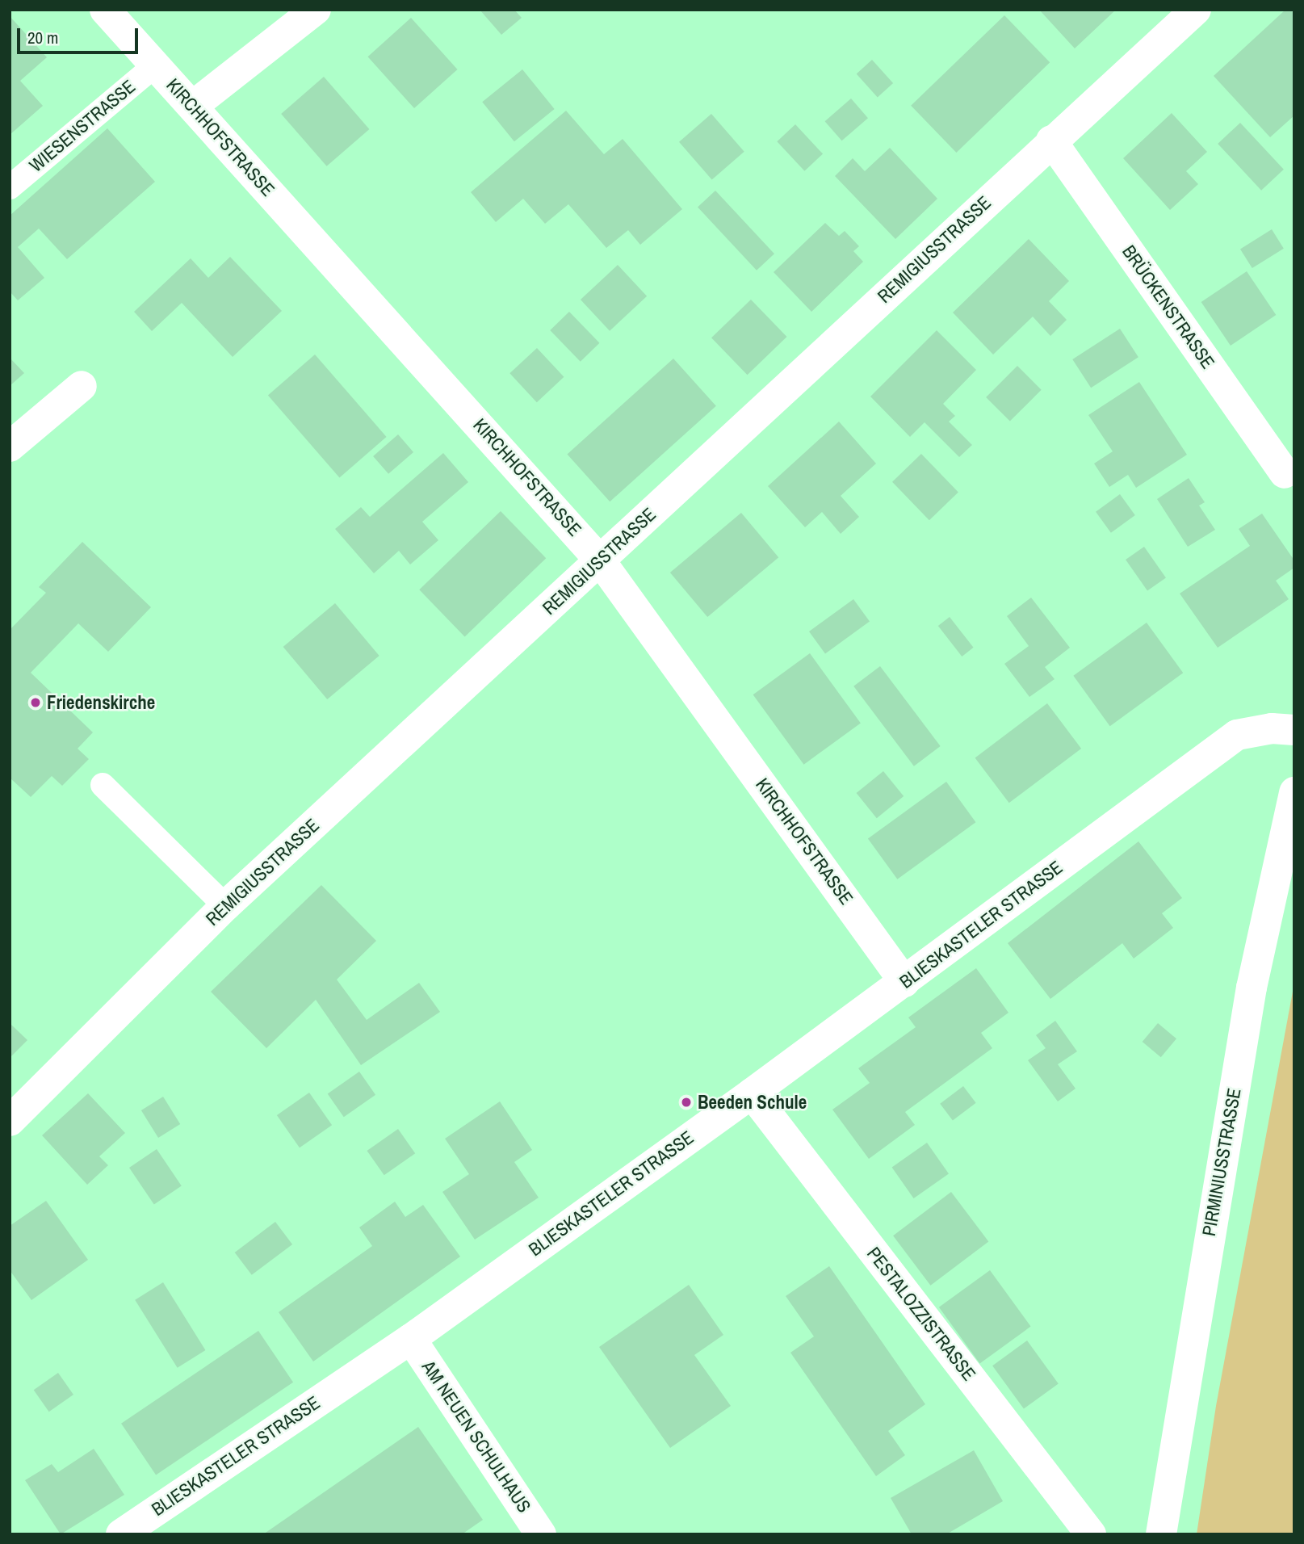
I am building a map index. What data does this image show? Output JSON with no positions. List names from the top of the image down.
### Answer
{
  "streets": {
    "street": [
      "KIRCHHOFSTRASSE",
      "REMIGIUSSTRASSE",
      "BRÜCKENSTRASSE",
      "BLIESKASTELER STRASSE",
      "PIRMINIUSSTRASSE",
      "PESTALOZZISTRASSE",
      "AM NEUEN SCHULHAUS"
    ],
    "lane": ["WIESENSTRASSE"]
  },
  "crossings": [
    ["WIESENSTRASSE", "KIRCHHOFSTRASSE"],
    ["KIRCHHOFSTRASSE", "REMIGIUSSTRASSE"],
    ["KIRCHHOFSTRASSE", "BLIESKASTELER STRASSE"],
    ["REMIGIUSSTRASSE", "BRÜCKENSTRASSE"],
    ["BLIESKASTELER STRASSE", "PESTALOZZISTRASSE"],
    ["BLIESKASTELER STRASSE", "AM NEUEN SCHULHAUS"]
  ],
  "places": ["Friedenskirche", "Beeden Schule"],
  "scale_bar": "20 m"
}
